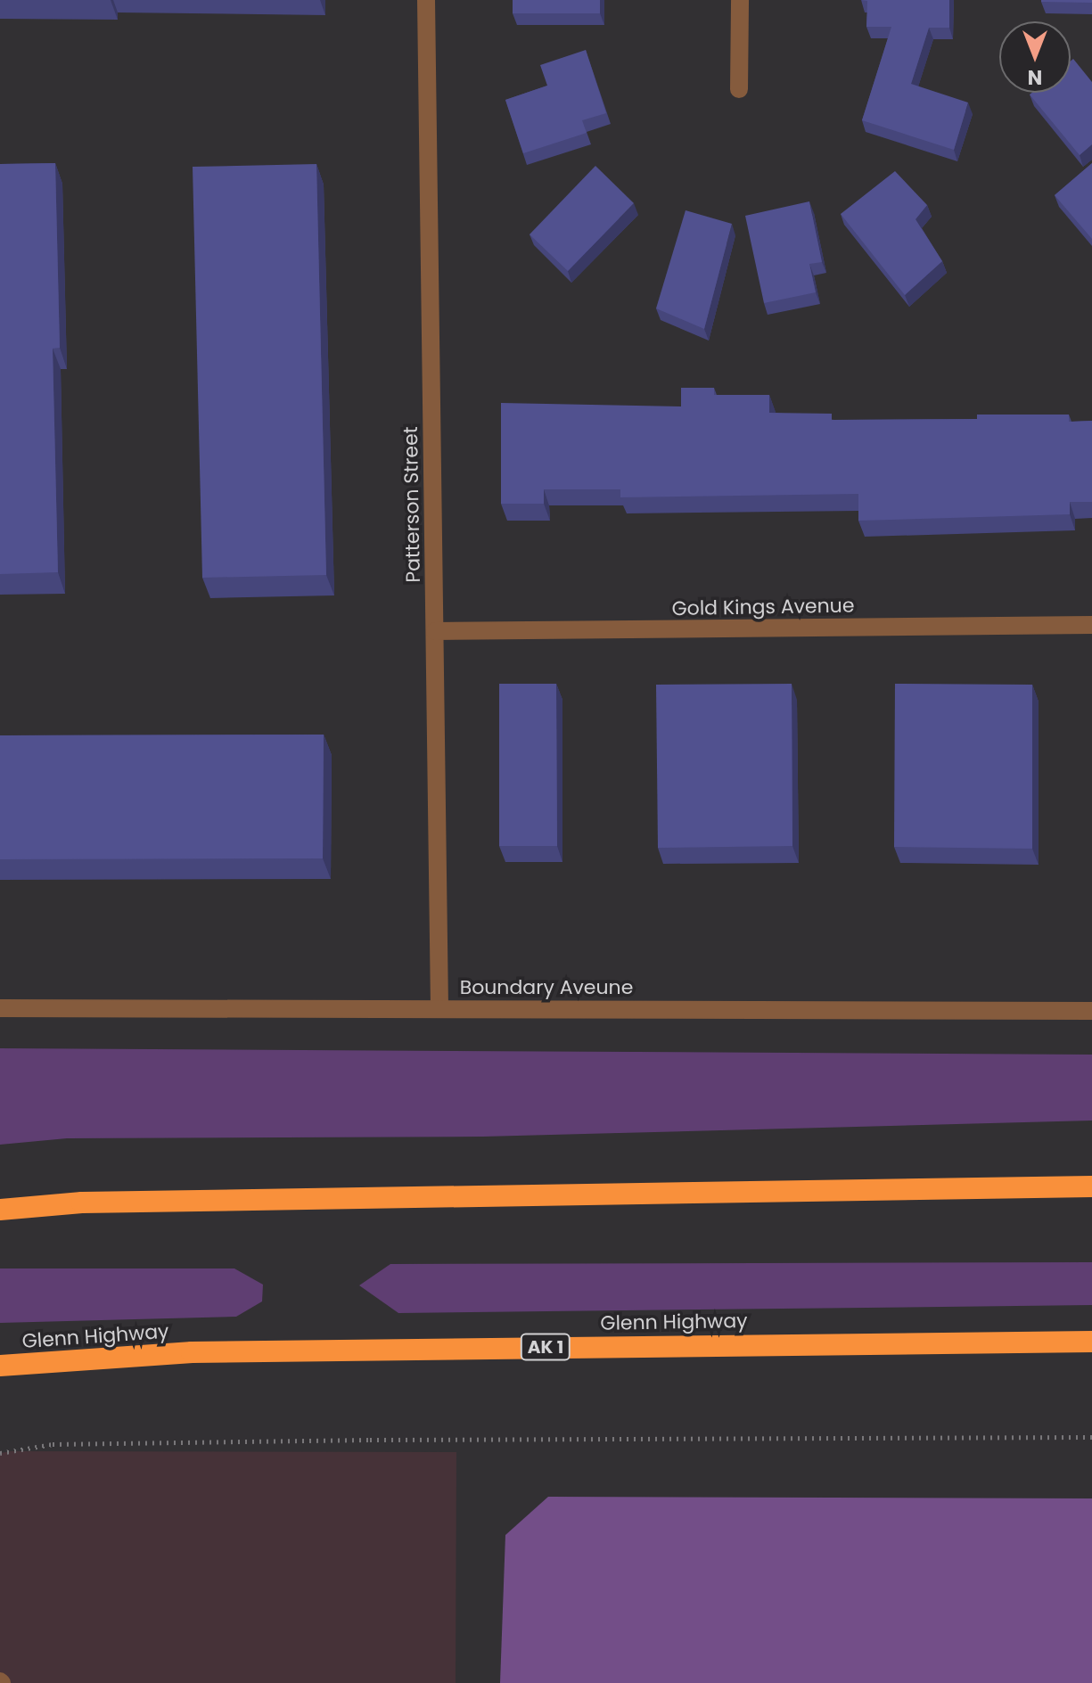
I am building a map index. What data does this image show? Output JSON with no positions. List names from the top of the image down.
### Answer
{
  "streets": {
    "highway": ["Glenn Highway", "AK 1"],
    "street": ["Patterson Street", "Gold Kings Avenue", "Boundary Aveune"]
  },
  "crossings": [
    ["Patterson Street", "Gold Kings Avenue"],
    ["Patterson Street", "Boundary Aveune"]
  ],
  "north": "bottom"
}
